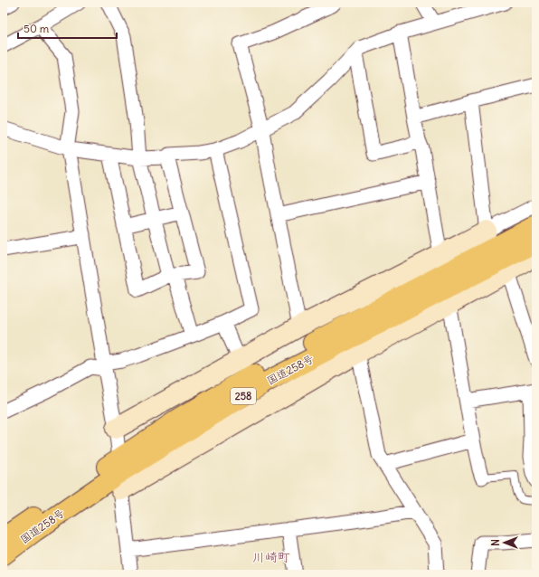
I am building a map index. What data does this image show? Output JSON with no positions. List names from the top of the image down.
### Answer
{
  "streets": {
    "highway": ["国道258号", "258"]
  },
  "districts": ["川崎町"],
  "scale_bar": "50 m",
  "north": "left"
}
